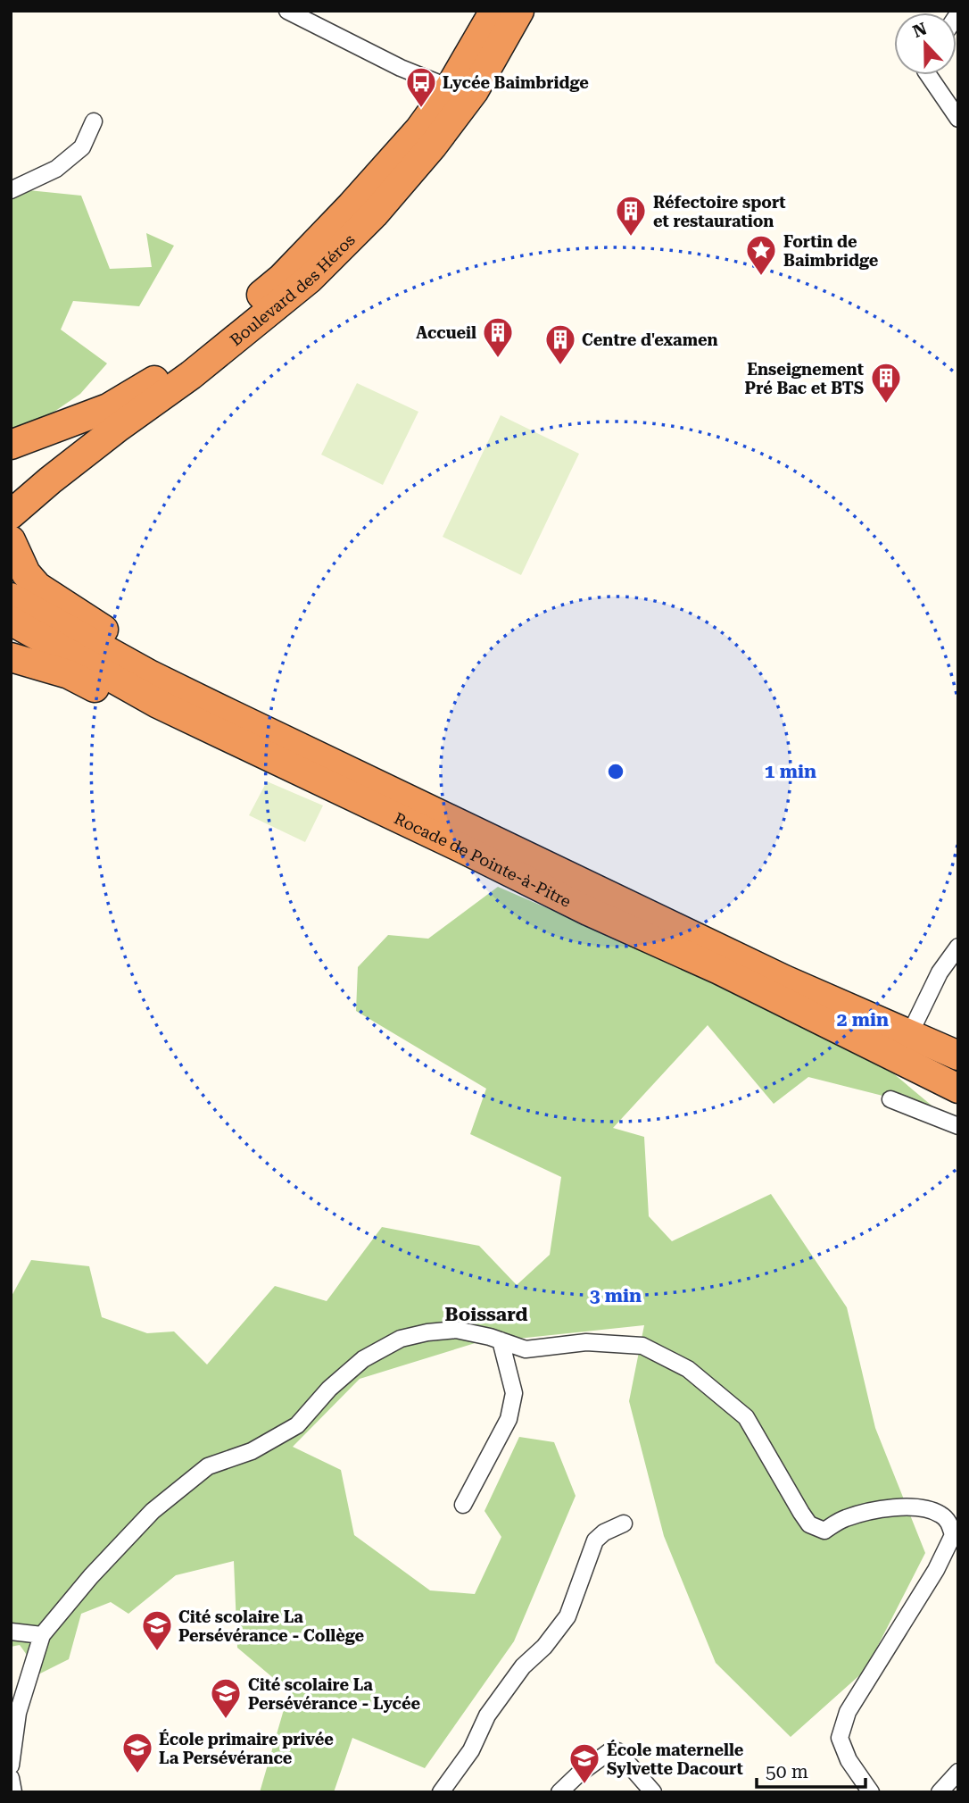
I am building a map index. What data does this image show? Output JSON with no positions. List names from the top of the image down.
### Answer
{
  "streets": {
    "highway": ["Boulevard des Héros", "Rocade de Pointe-à-Pitre"]
  },
  "districts": ["Boissard"],
  "places": {
    "bus stop": ["Lycée Baimbridge"],
    "building": [
      "Réfectoire sport et restauration",
      "Accueil",
      "Centre d'examen",
      "Enseignement Pré Bac et BTS"
    ],
    "place": ["Fortin de Baimbridge"],
    "school or university": [
      "Cité scolaire La Persévérance - Collège",
      "Cité scolaire La Persévérance - Lycée",
      "École primaire privée La Persévérance",
      "École maternelle Sylvette Dacourt"
    ]
  },
  "scale_bar": "50 m",
  "north": "top",
  "rings": ["1 min", "2 min", "3 min"]
}
